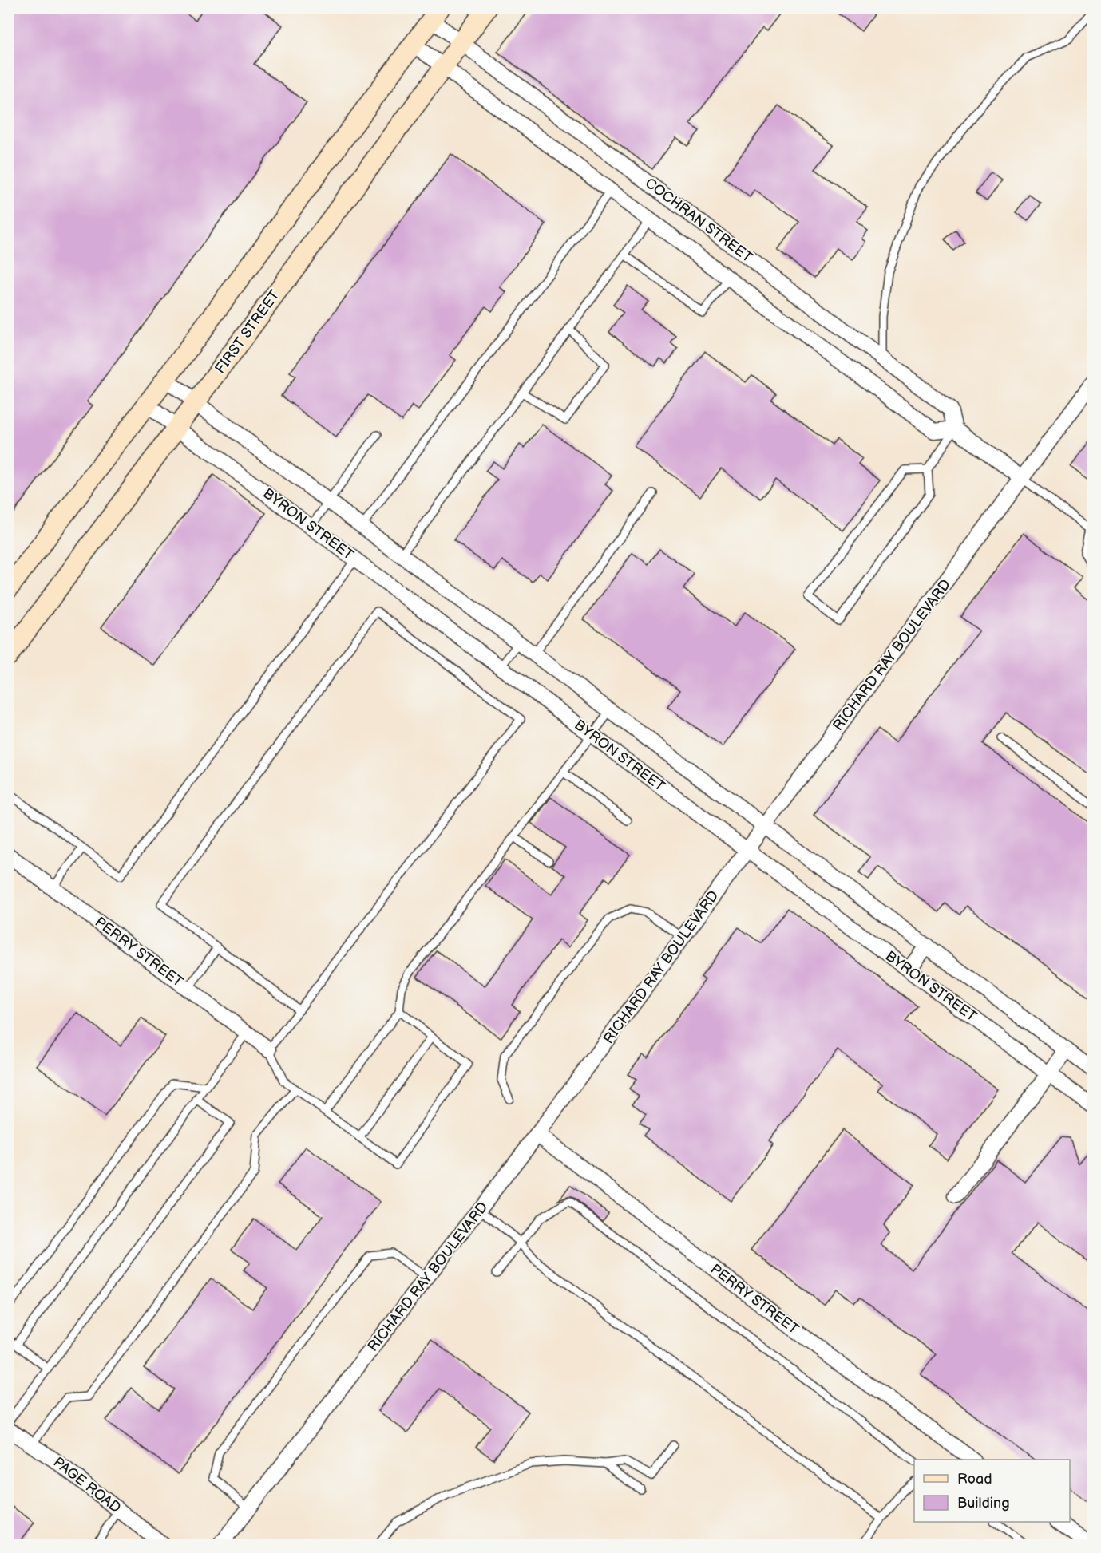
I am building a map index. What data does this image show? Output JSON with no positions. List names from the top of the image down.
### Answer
{
  "streets": {
    "street": [
      "COCHRAN STREET",
      "FIRST STREET",
      "BYRON STREET",
      "RICHARD RAY BOULEVARD",
      "PERRY STREET",
      "PAGE ROAD"
    ]
  },
  "crossings": [
    ["COCHRAN STREET", "FIRST STREET"],
    ["FIRST STREET", "BYRON STREET"],
    ["BYRON STREET", "RICHARD RAY BOULEVARD"],
    ["RICHARD RAY BOULEVARD", "PERRY STREET"]
  ],
  "legend": ["Road", "Building"]
}
